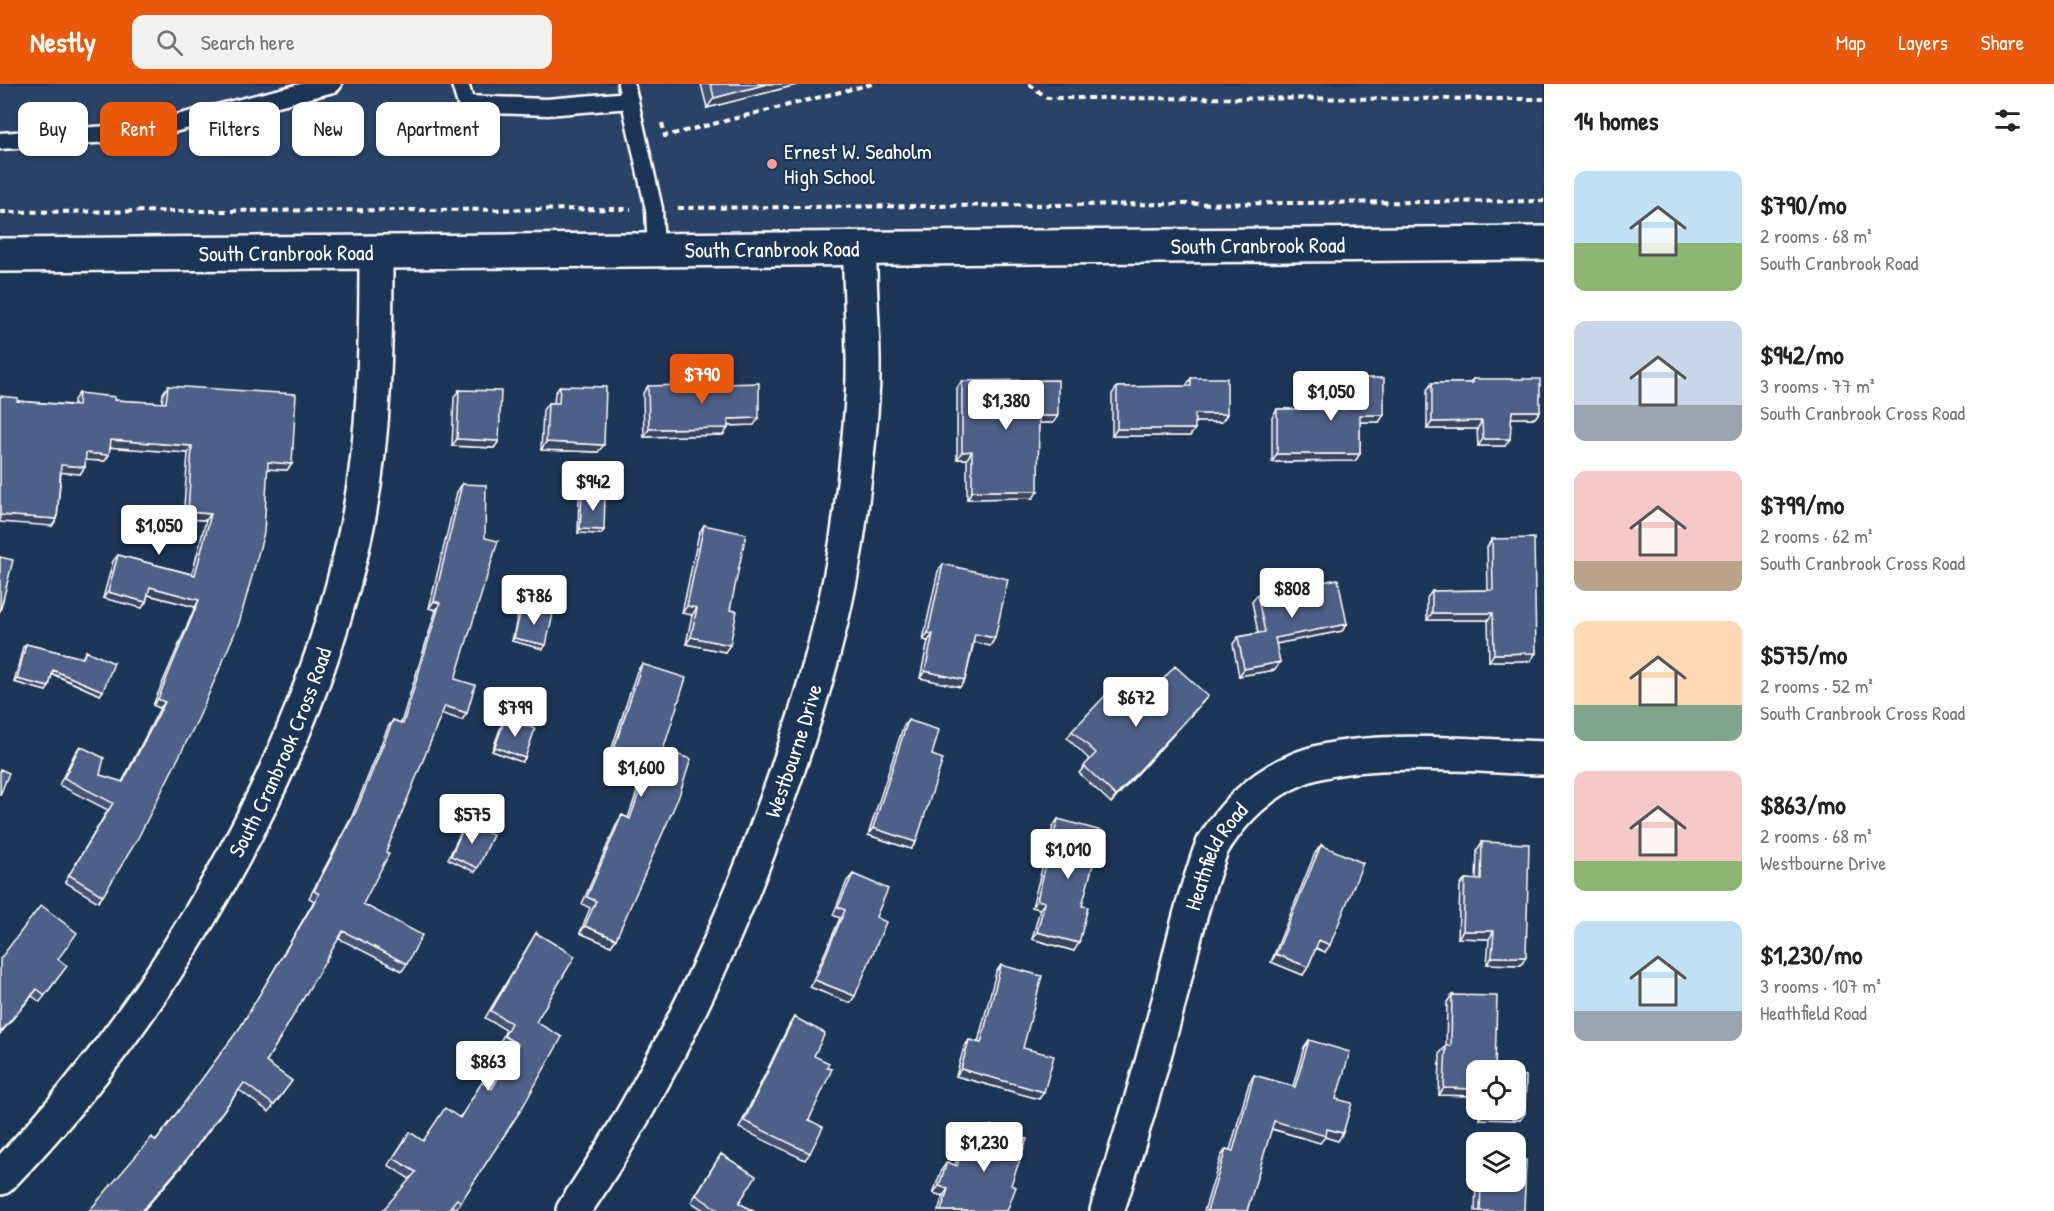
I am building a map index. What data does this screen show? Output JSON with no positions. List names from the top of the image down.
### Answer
{
  "streets": {
    "street": [
      "South Cranbrook Road",
      "South Cranbrook Cross Road",
      "Westbourne Drive",
      "Heathfield Road"
    ]
  },
  "crossings": [
    ["South Cranbrook Road", "South Cranbrook Cross Road"],
    ["South Cranbrook Road", "Westbourne Drive"]
  ],
  "places": ["Ernest W. Seaholm High School"],
  "page": {
    "header": "Nestly",
    "search": "Search here",
    "nav": ["Map", "Layers", "Share"],
    "heading": "14 homes",
    "chip": [
      "Buy",
      "Rent",
      "Filters",
      "New",
      "Apartment"
    ],
    "list": [
      {
        "name": "$790/mo",
        "note": "2 rooms · 68 m² · South Cranbrook Road"
      },
      {
        "name": "$942/mo",
        "note": "3 rooms · 77 m² · South Cranbrook Cross Road"
      },
      {
        "name": "$799/mo",
        "note": "2 rooms · 62 m² · South Cranbrook Cross Road"
      },
      {
        "name": "$575/mo",
        "note": "2 rooms · 52 m² · South Cranbrook Cross Road"
      },
      {
        "name": "$863/mo",
        "note": "2 rooms · 68 m² · Westbourne Drive"
      },
      {
        "name": "$1,230/mo",
        "note": "3 rooms · 107 m² · Heathfield Road"
      }
    ],
    "price": [
      "$790",
      "$1,050",
      "$1,380",
      "$942",
      "$1,050",
      "$808",
      "$786",
      "$672",
      "$799",
      "$1,600",
      "$575",
      "$1,010",
      "$863",
      "$1,230"
    ]
  }
}
